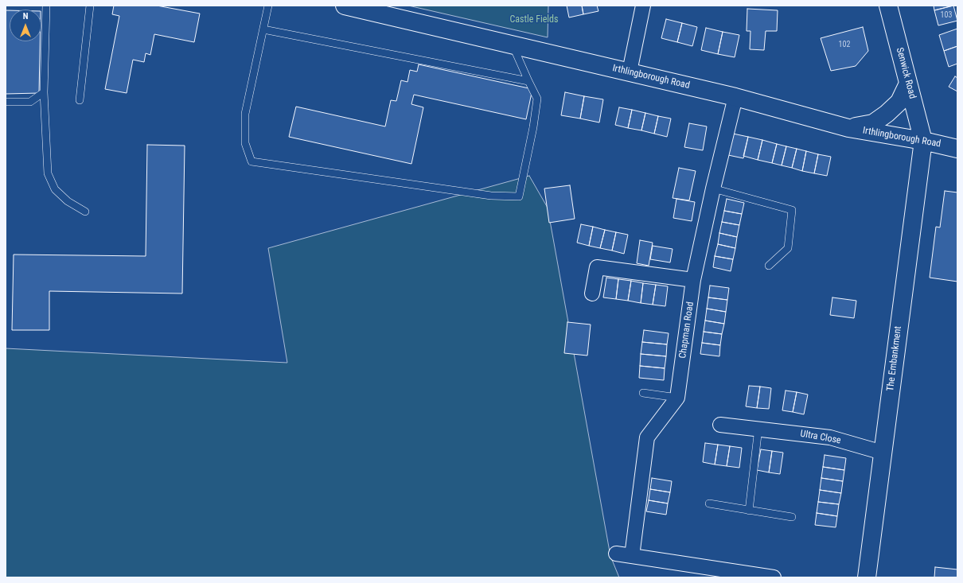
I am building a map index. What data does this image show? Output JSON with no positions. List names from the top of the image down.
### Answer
{
  "streets": {
    "main road": ["Senwick Road", "Irthlingborough Road", "The Embankment"],
    "street": ["Chapman Road", "Ultra Close"]
  },
  "crossings": [
    ["Senwick Road", "Irthlingborough Road"],
    ["Senwick Road", "The Embankment"],
    ["Irthlingborough Road", "Chapman Road"],
    ["Irthlingborough Road", "The Embankment"],
    ["The Embankment", "Ultra Close"]
  ],
  "parks": ["Castle Fields"],
  "house_numbers": ["103", "102"],
  "north": "top"
}
